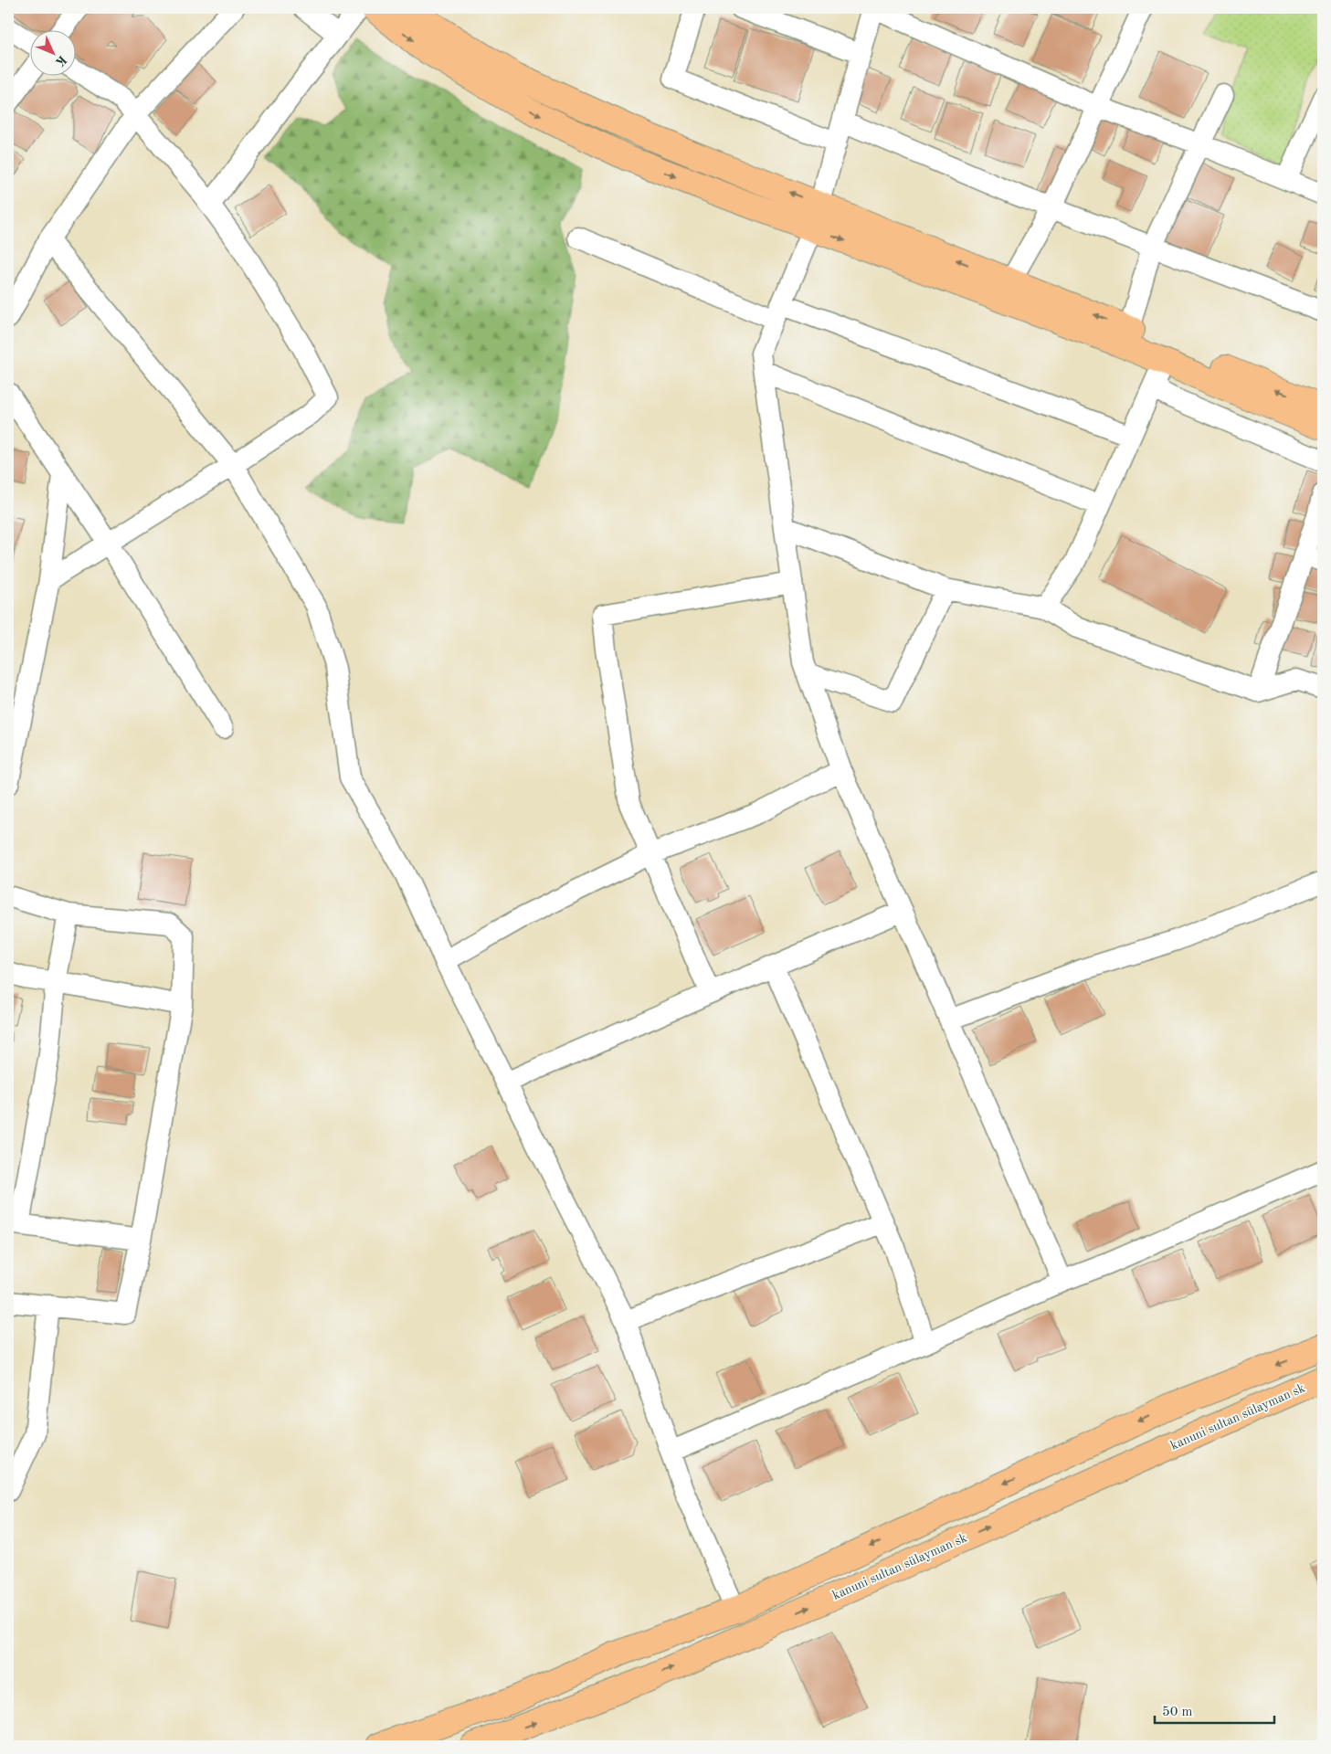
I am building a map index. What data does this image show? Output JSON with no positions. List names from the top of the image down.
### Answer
{
  "streets": {
    "main road": ["kanuni sultan sülayman sk"]
  },
  "scale_bar": "50 m",
  "north": "bottom right"
}
